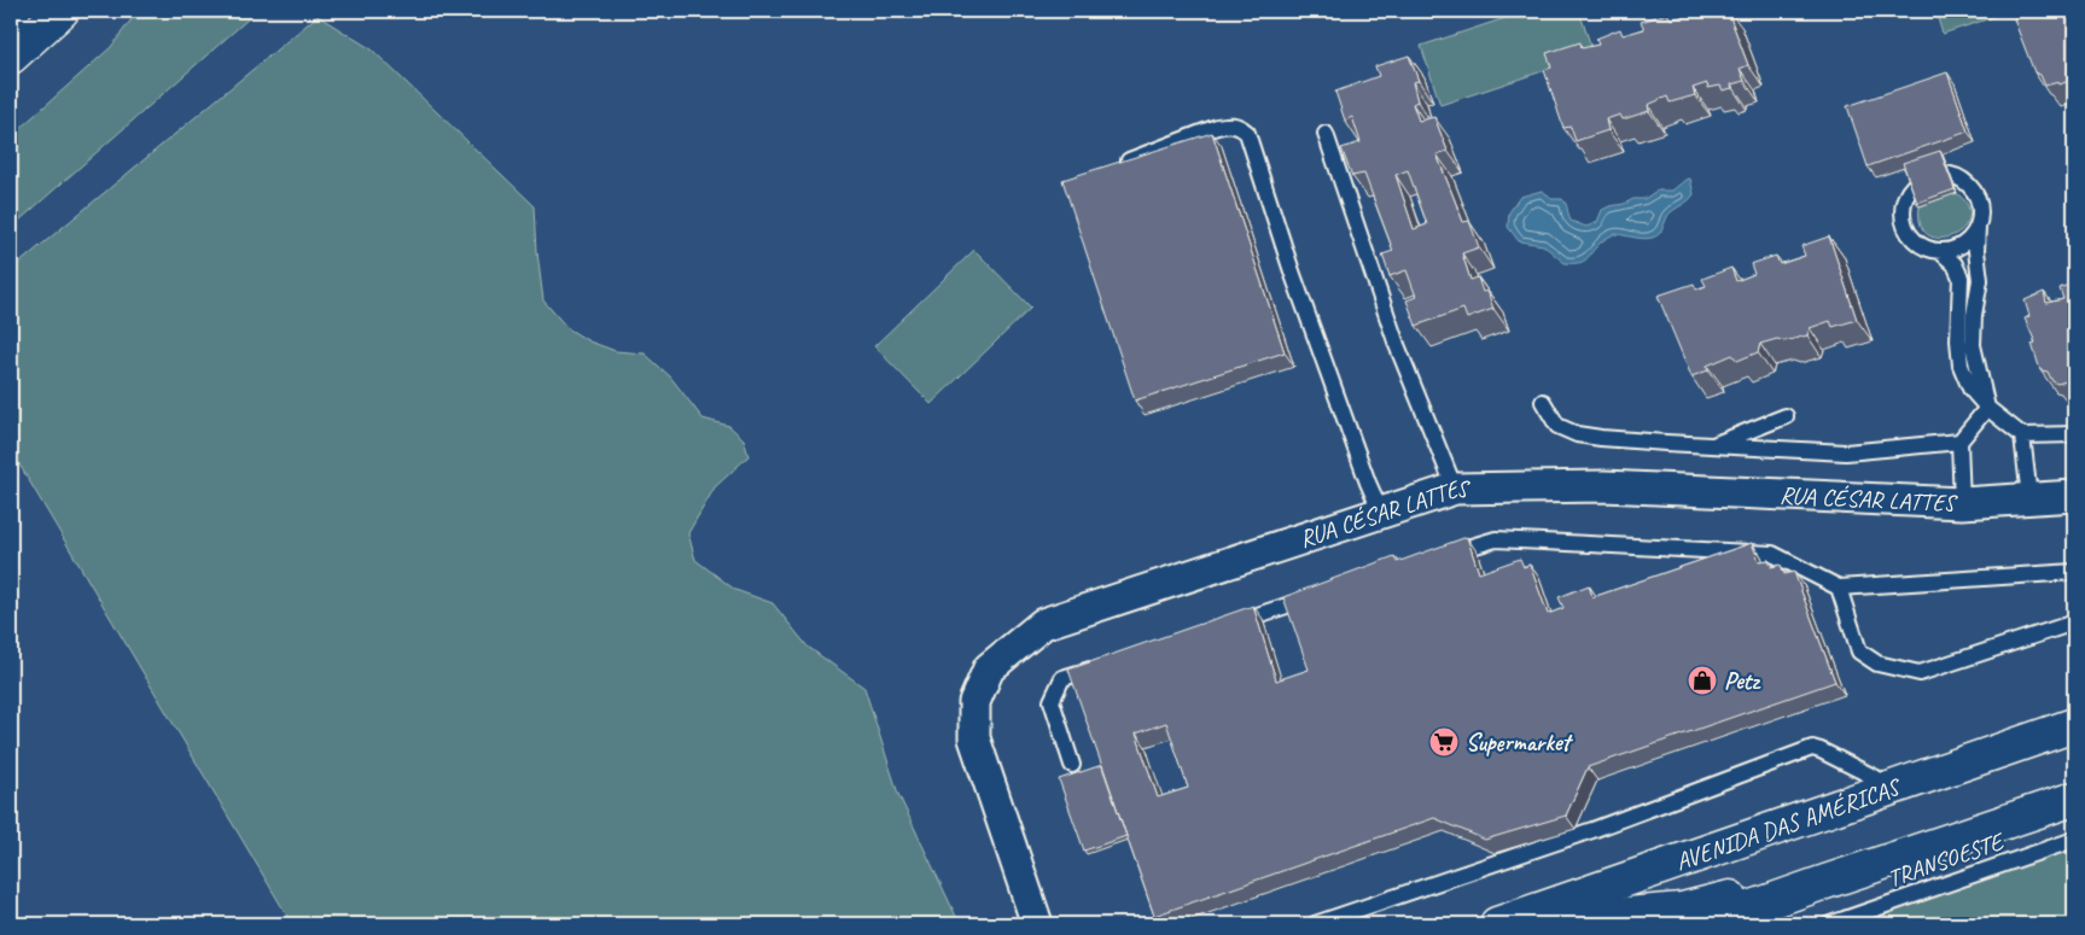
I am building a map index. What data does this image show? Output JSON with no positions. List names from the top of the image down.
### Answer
{
  "streets": {
    "main road": ["AVENIDA DAS AMÉRICAS"],
    "street": ["RUA CÉSAR LATTES"],
    "lane": ["TRANSOESTE"]
  },
  "places": {
    "shop": ["Petz"],
    "supermarket": ["Supermarket"]
  }
}
